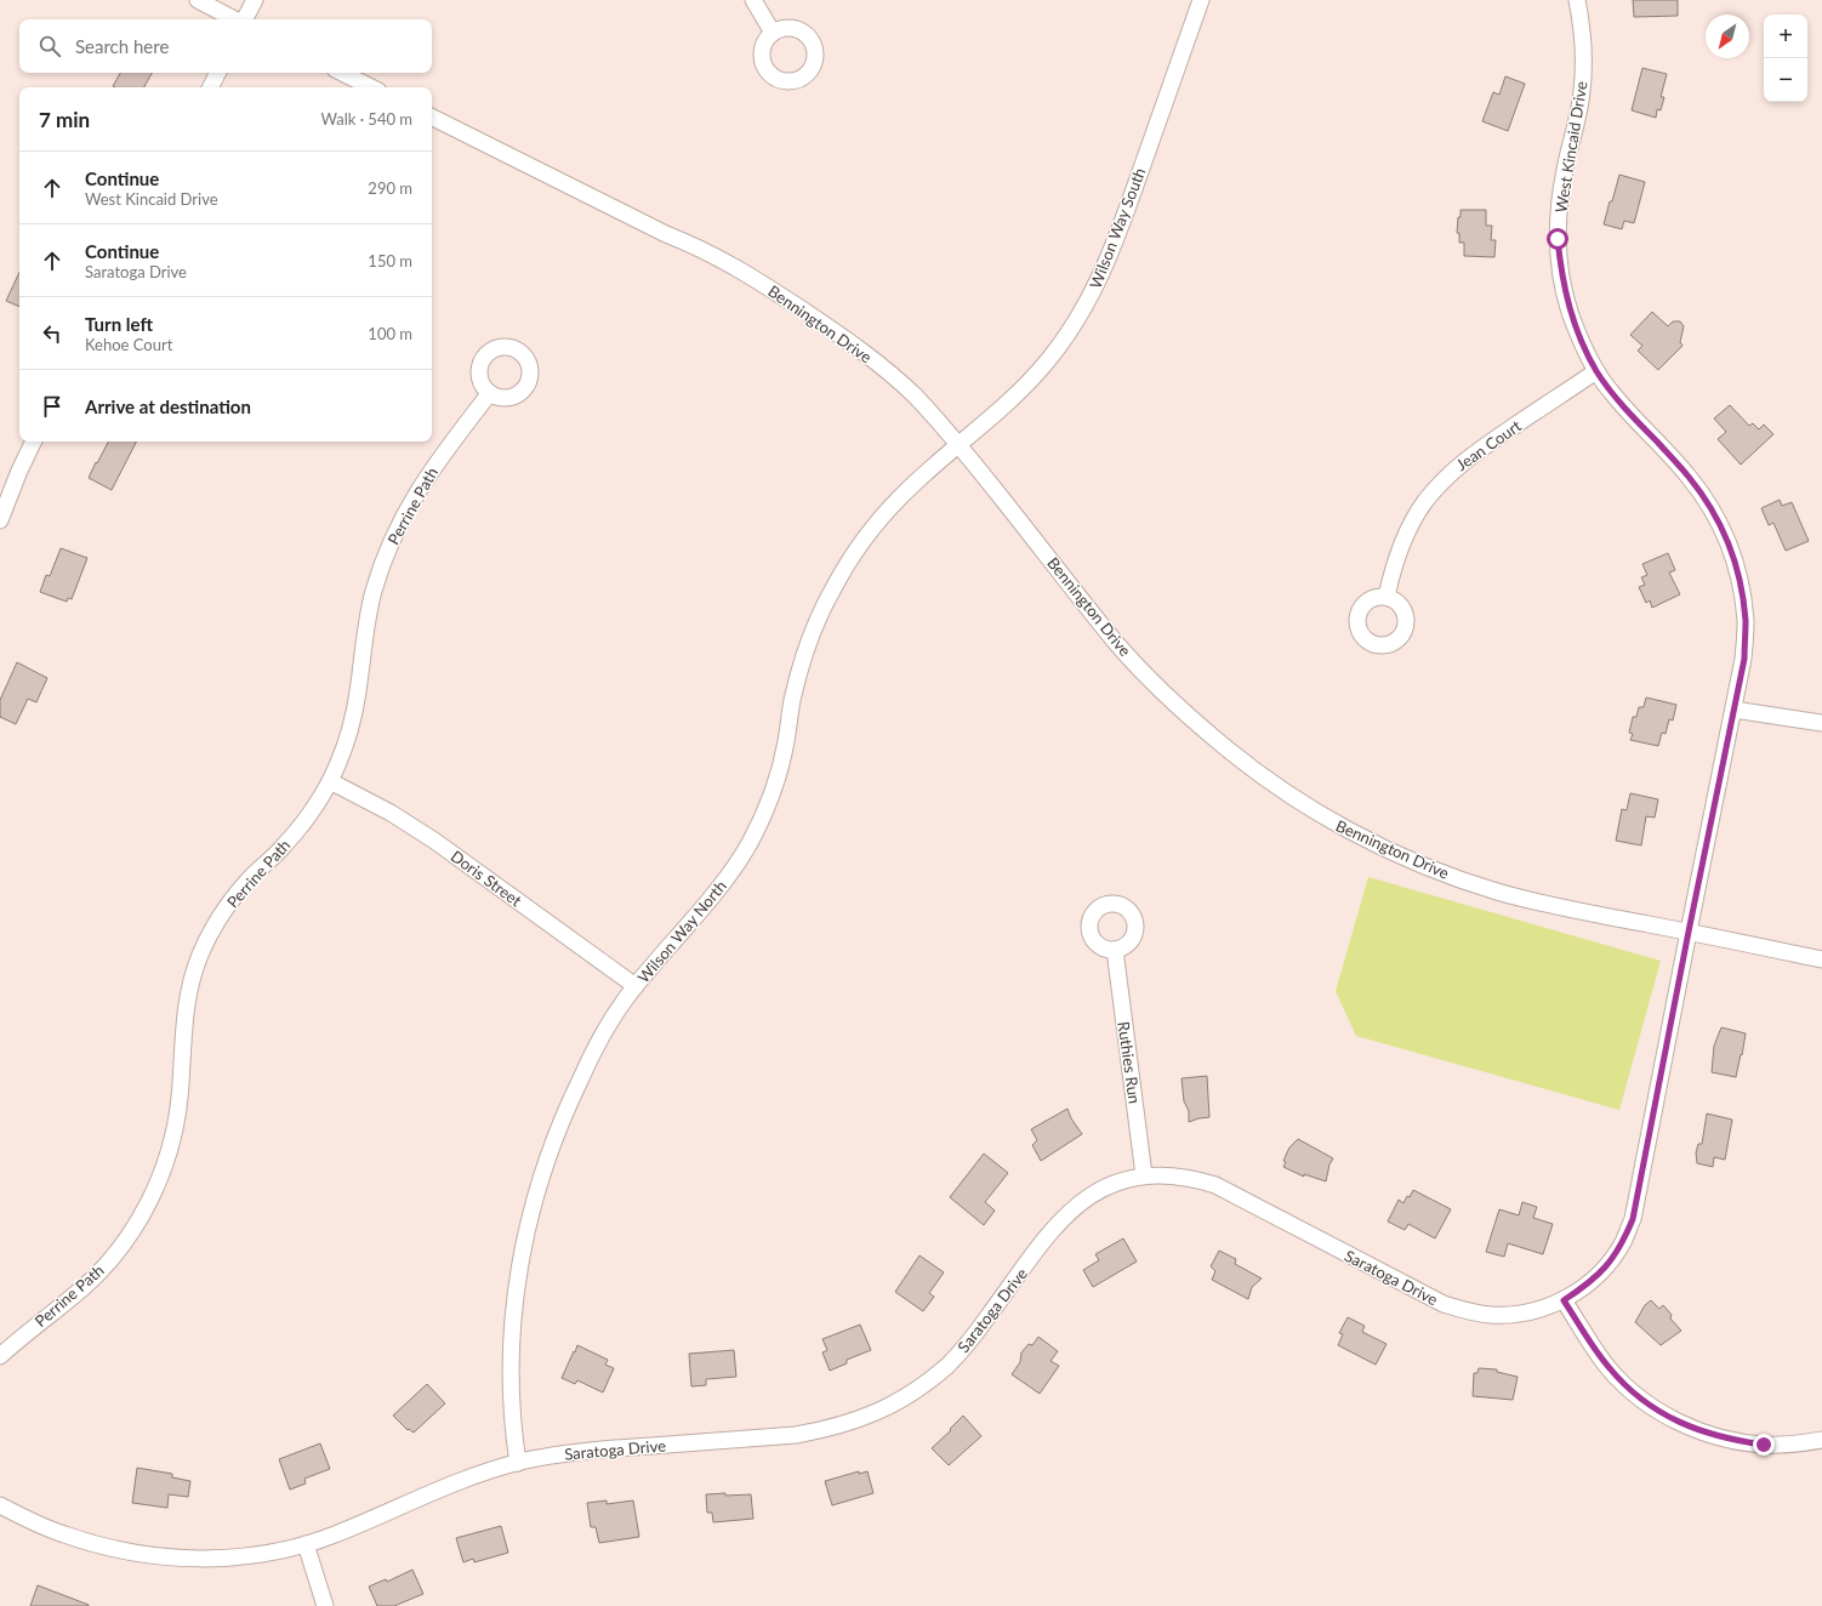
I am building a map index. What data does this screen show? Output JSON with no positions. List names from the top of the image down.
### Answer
{
  "streets": {
    "street": [
      "West Kincaid Drive",
      "Wilson Way South",
      "Bennington Drive",
      "Jean Court",
      "Perrine Path",
      "Doris Street",
      "Wilson Way North",
      "Ruthies Run",
      "Saratoga Drive"
    ]
  },
  "crossings": [
    ["West Kincaid Drive", "Bennington Drive"],
    ["West Kincaid Drive", "Jean Court"],
    ["West Kincaid Drive", "Saratoga Drive"],
    ["Wilson Way South", "Bennington Drive"],
    ["Wilson Way South", "Wilson Way North"],
    ["Bennington Drive", "Wilson Way North"],
    ["Bennington Drive", "Saratoga Drive"],
    ["Perrine Path", "Doris Street"],
    ["Doris Street", "Wilson Way North"],
    ["Wilson Way North", "Saratoga Drive"],
    ["Ruthies Run", "Saratoga Drive"]
  ],
  "north": "bottom left",
  "page": {
    "map_buttons": ["+", "−"],
    "search": "Search here",
    "heading": ["7 min", "Walk · 540 m"],
    "list": [
      ["Continue", "West Kincaid Drive", "290 m"],
      ["Continue", "Saratoga Drive", "150 m"],
      ["Turn left", "Kehoe Court", "100 m"],
      "Arrive at destination"
    ]
  }
}
